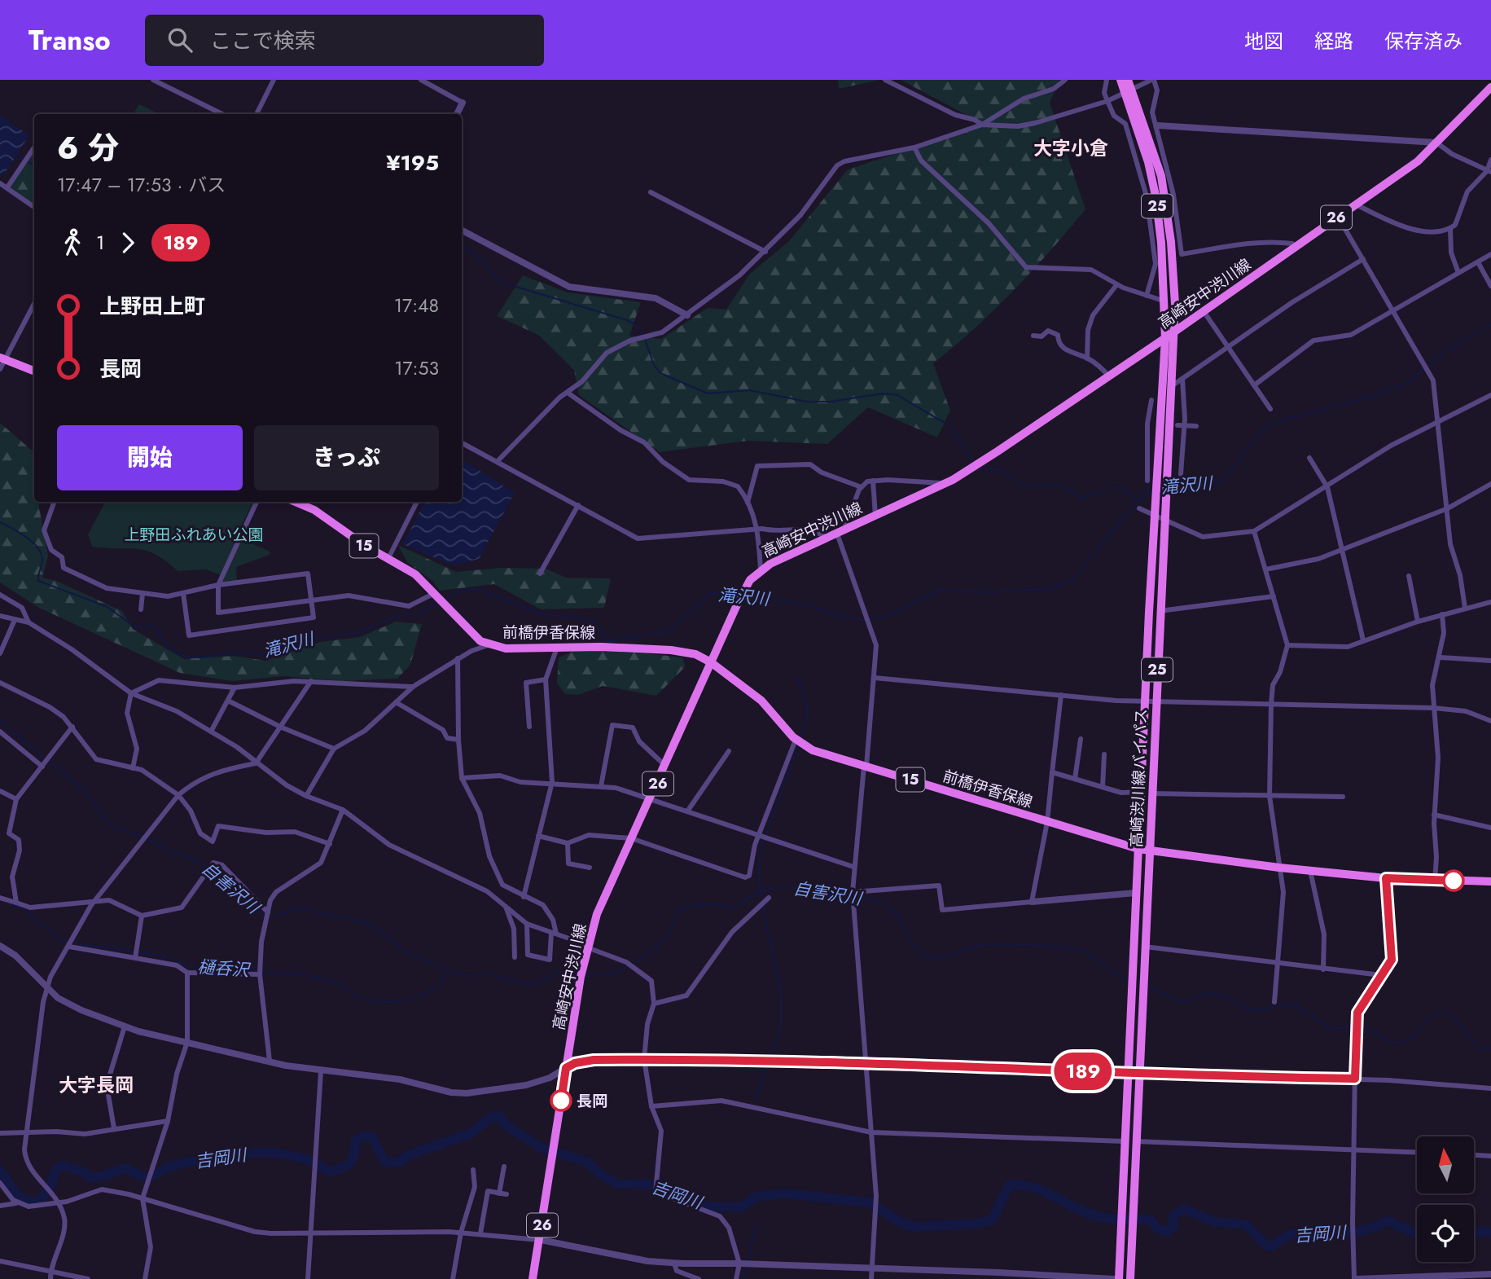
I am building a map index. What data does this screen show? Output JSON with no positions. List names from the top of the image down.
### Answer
{
  "streets": {
    "main road": [
      "25",
      "26",
      "高崎安中渋川線",
      "15",
      "前橋伊香保線",
      "高崎渋川線バイパス"
    ]
  },
  "crossings": [
    ["高崎安中渋川線", "前橋伊香保線"],
    ["高崎安中渋川線", "高崎渋川線バイパス"],
    ["前橋伊香保線", "高崎渋川線バイパス"]
  ],
  "districts": ["大字小倉", "大字長岡"],
  "water": [
    "滝沢川",
    "自害沢川",
    "樋呑沢",
    "吉岡川"
  ],
  "parks": ["上野田ふれあい公園"],
  "places": ["長岡"],
  "lines": ["bus line 189"],
  "north": "top",
  "page": {
    "header": "Transo",
    "search": "ここで検索",
    "nav": ["地図", "経路", "保存済み"],
    "on_map": "189",
    "heading": ["6 分", "17:47 – 17:53 · バス", "¥195"],
    "legs": ["1", "189"],
    "list": [
      {
        "name": "上野田上町",
        "value": "17:48"
      },
      {
        "name": "長岡",
        "value": "17:53"
      }
    ],
    "buttons": ["開始", "きっぷ"]
  }
}
